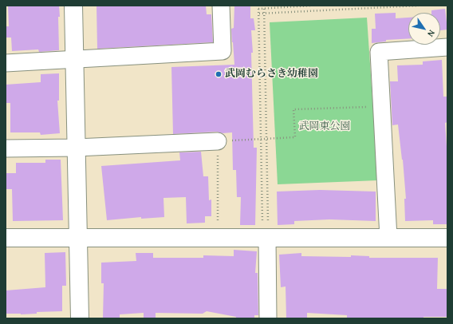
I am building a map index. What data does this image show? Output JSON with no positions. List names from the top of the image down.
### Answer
{
  "parks": ["武岡東公園"],
  "places": ["武岡むらさき幼稚園"],
  "north": "bottom right"
}
